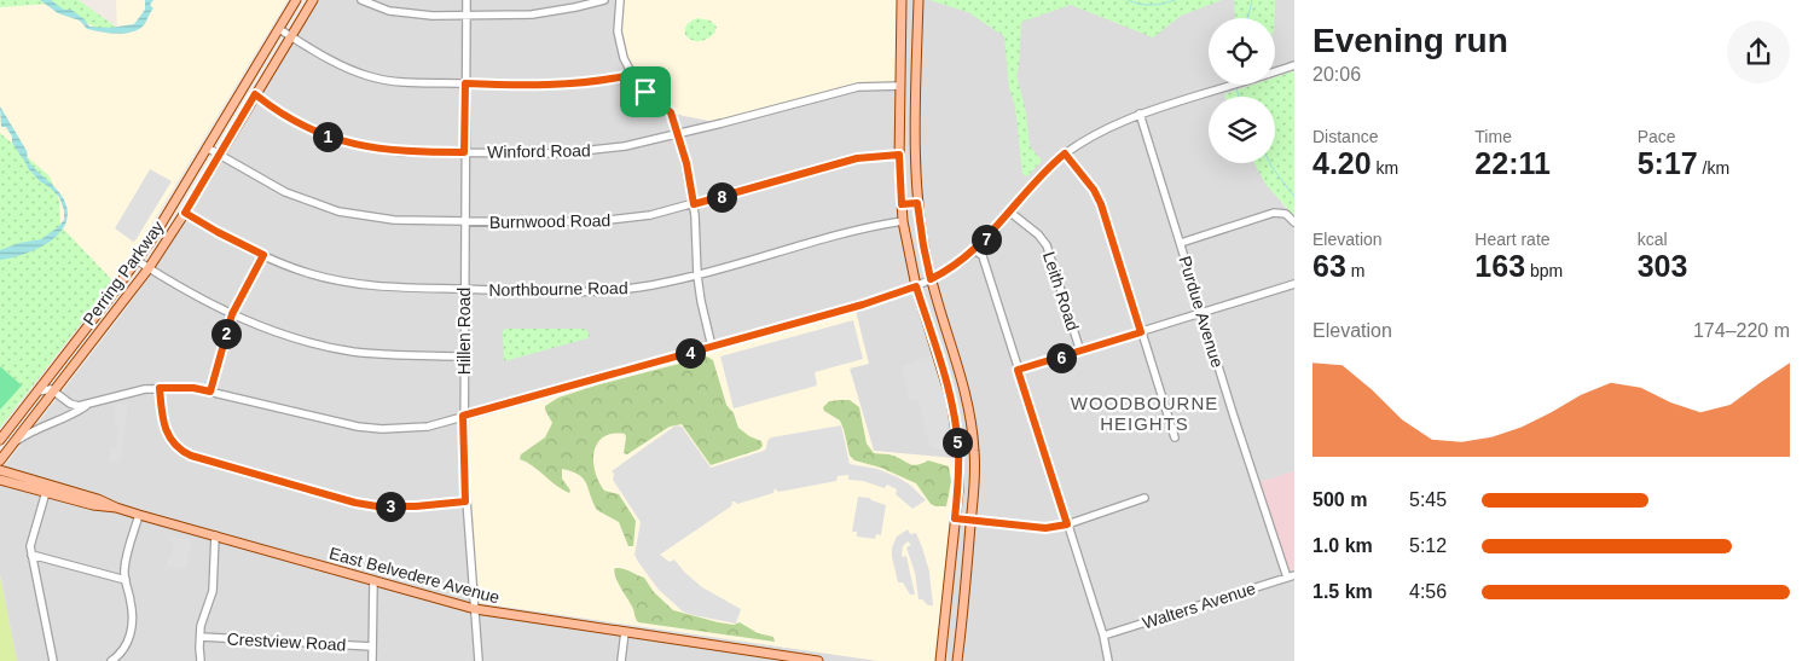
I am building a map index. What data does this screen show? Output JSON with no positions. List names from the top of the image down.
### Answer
{
  "streets": {
    "main road": ["Perring Parkway", "East Belvedere Avenue"],
    "street": [
      "Winford Road",
      "Burnwood Road",
      "Northbourne Road",
      "Leith Road",
      "Purdue Avenue",
      "Hillen Road",
      "Walters Avenue",
      "Crestview Road"
    ]
  },
  "crossings": [
    ["Winford Road", "Perring Parkway"],
    ["Winford Road", "Hillen Road"],
    ["Burnwood Road", "Perring Parkway"],
    ["Burnwood Road", "Hillen Road"],
    ["Perring Parkway", "Northbourne Road"],
    ["Northbourne Road", "Hillen Road"],
    ["Purdue Avenue", "Walters Avenue"],
    ["Hillen Road", "East Belvedere Avenue"]
  ],
  "districts": ["WOODBOURNE HEIGHTS"],
  "page": {
    "heading": ["Evening run", "20:06"],
    "stats": [
      ["Distance", "4.20 km"],
      ["Time", "22:11"],
      ["Pace", "5:17 /km"],
      ["Elevation", "63 m"],
      ["Heart rate", "163 bpm"],
      ["kcal", "303"]
    ],
    "pins": [
      "1",
      "8",
      "7",
      "2",
      "4",
      "6",
      "5",
      "3"
    ],
    "chart": ["Elevation", "174–220 m"],
    "list": [
      {
        "name": "500 m",
        "note": "5:45"
      },
      {
        "name": "1.0 km",
        "note": "5:12"
      },
      {
        "name": "1.5 km",
        "note": "4:56"
      }
    ]
  }
}
